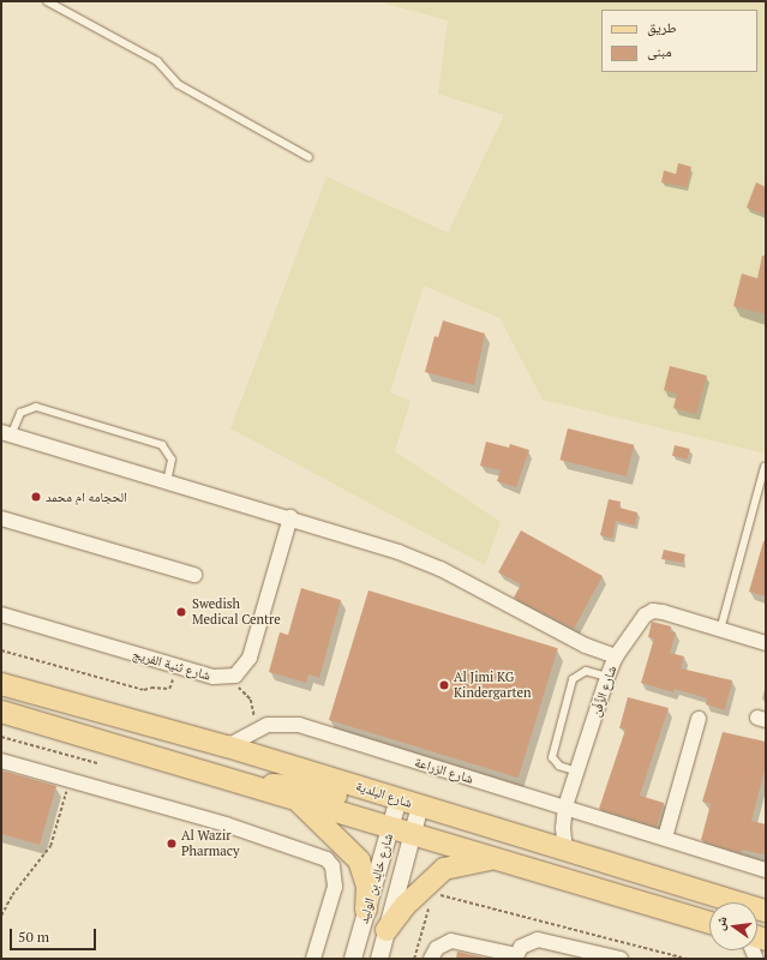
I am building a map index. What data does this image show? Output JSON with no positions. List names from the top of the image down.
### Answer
{
  "streets": {
    "main road": ["شارع البلدية"],
    "street": [
      "شارع ثنية الفريج",
      "شارع الزَّفْن",
      "شارع الزراعة",
      "شارع خالِد بن الوليد"
    ]
  },
  "crossings": [
    ["شارع الزَّفْن", "شارع الزراعة"],
    ["شارع الزَّفْن", "شارع البلدية"],
    ["شارع الزراعة", "شارع البلدية"],
    ["شارع البلدية", "شارع خالِد بن الوليد"]
  ],
  "places": [
    "الحجامه ام محمد",
    "Swedish Medical Centre",
    "Al Jimi KG Kindergarten",
    "Al Wazir Pharmacy"
  ],
  "legend": ["طريق", "مبنى"],
  "scale_bar": "50 m",
  "north": "left"
}
